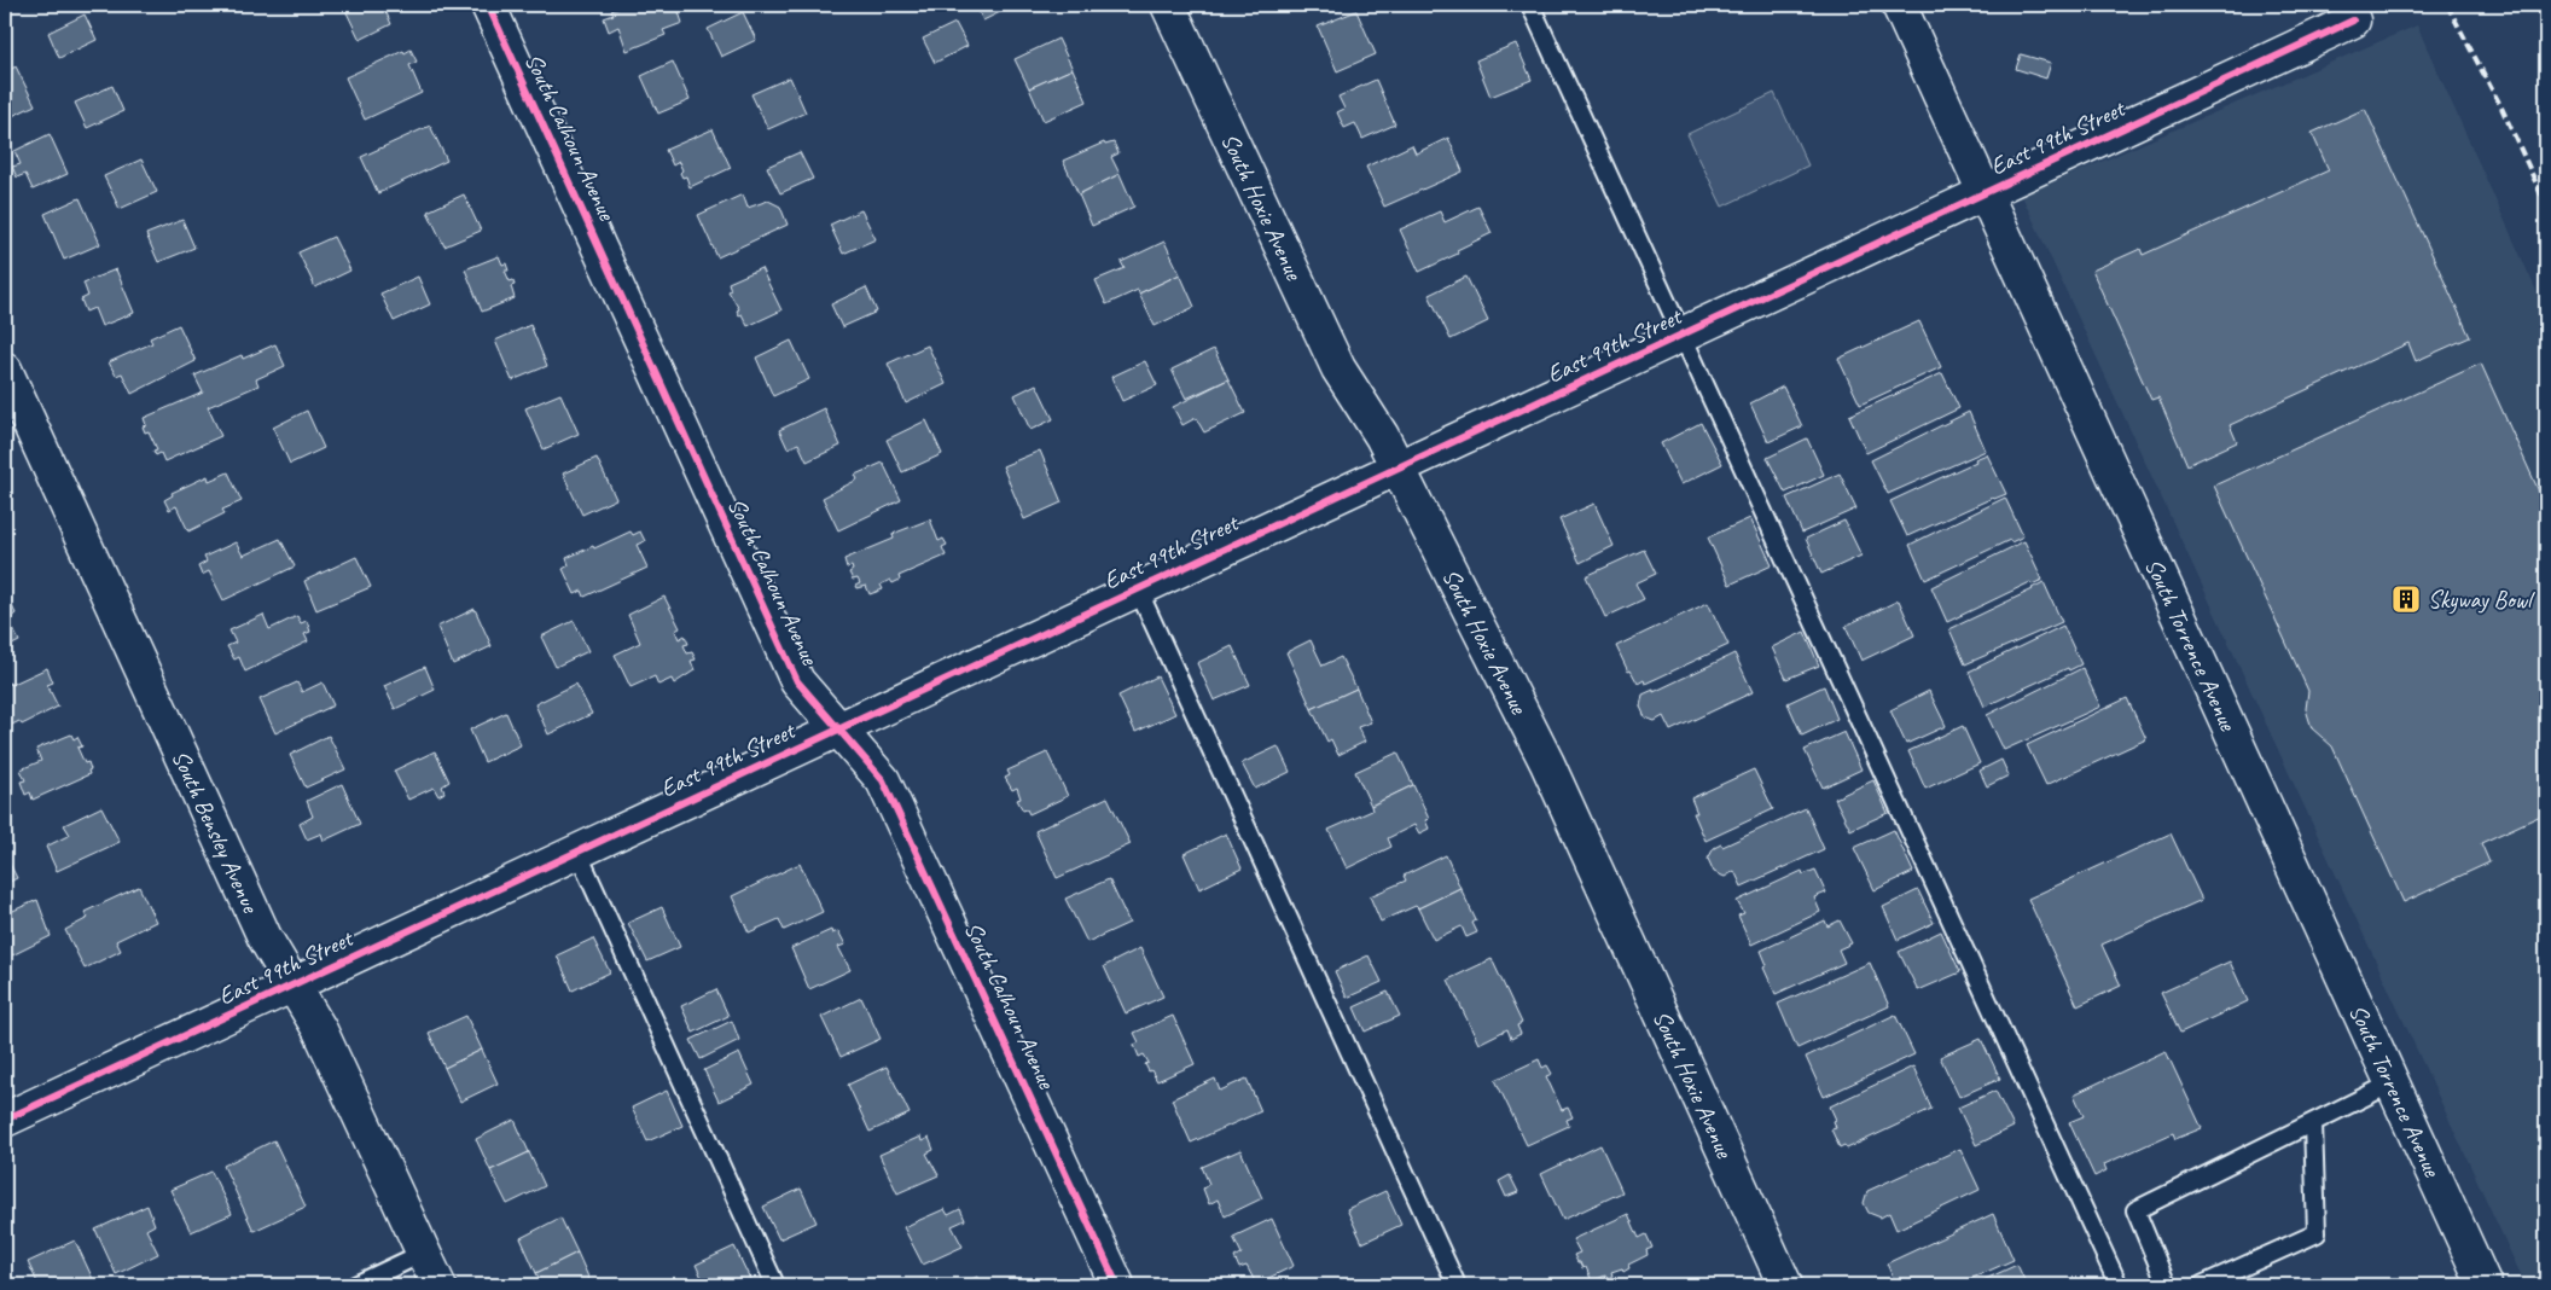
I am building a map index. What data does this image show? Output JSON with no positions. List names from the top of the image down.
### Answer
{
  "streets": {
    "street": [
      "South Calhoun Avenue",
      "East 99th Street",
      "South Hoxie Avenue",
      "South Torrence Avenue",
      "South Bensley Avenue"
    ]
  },
  "crossings": [
    ["South Calhoun Avenue", "East 99th Street"],
    ["East 99th Street", "South Hoxie Avenue"],
    ["East 99th Street", "South Torrence Avenue"],
    ["East 99th Street", "South Bensley Avenue"]
  ],
  "places": {
    "building": ["Skyway Bowl"]
  }
}
